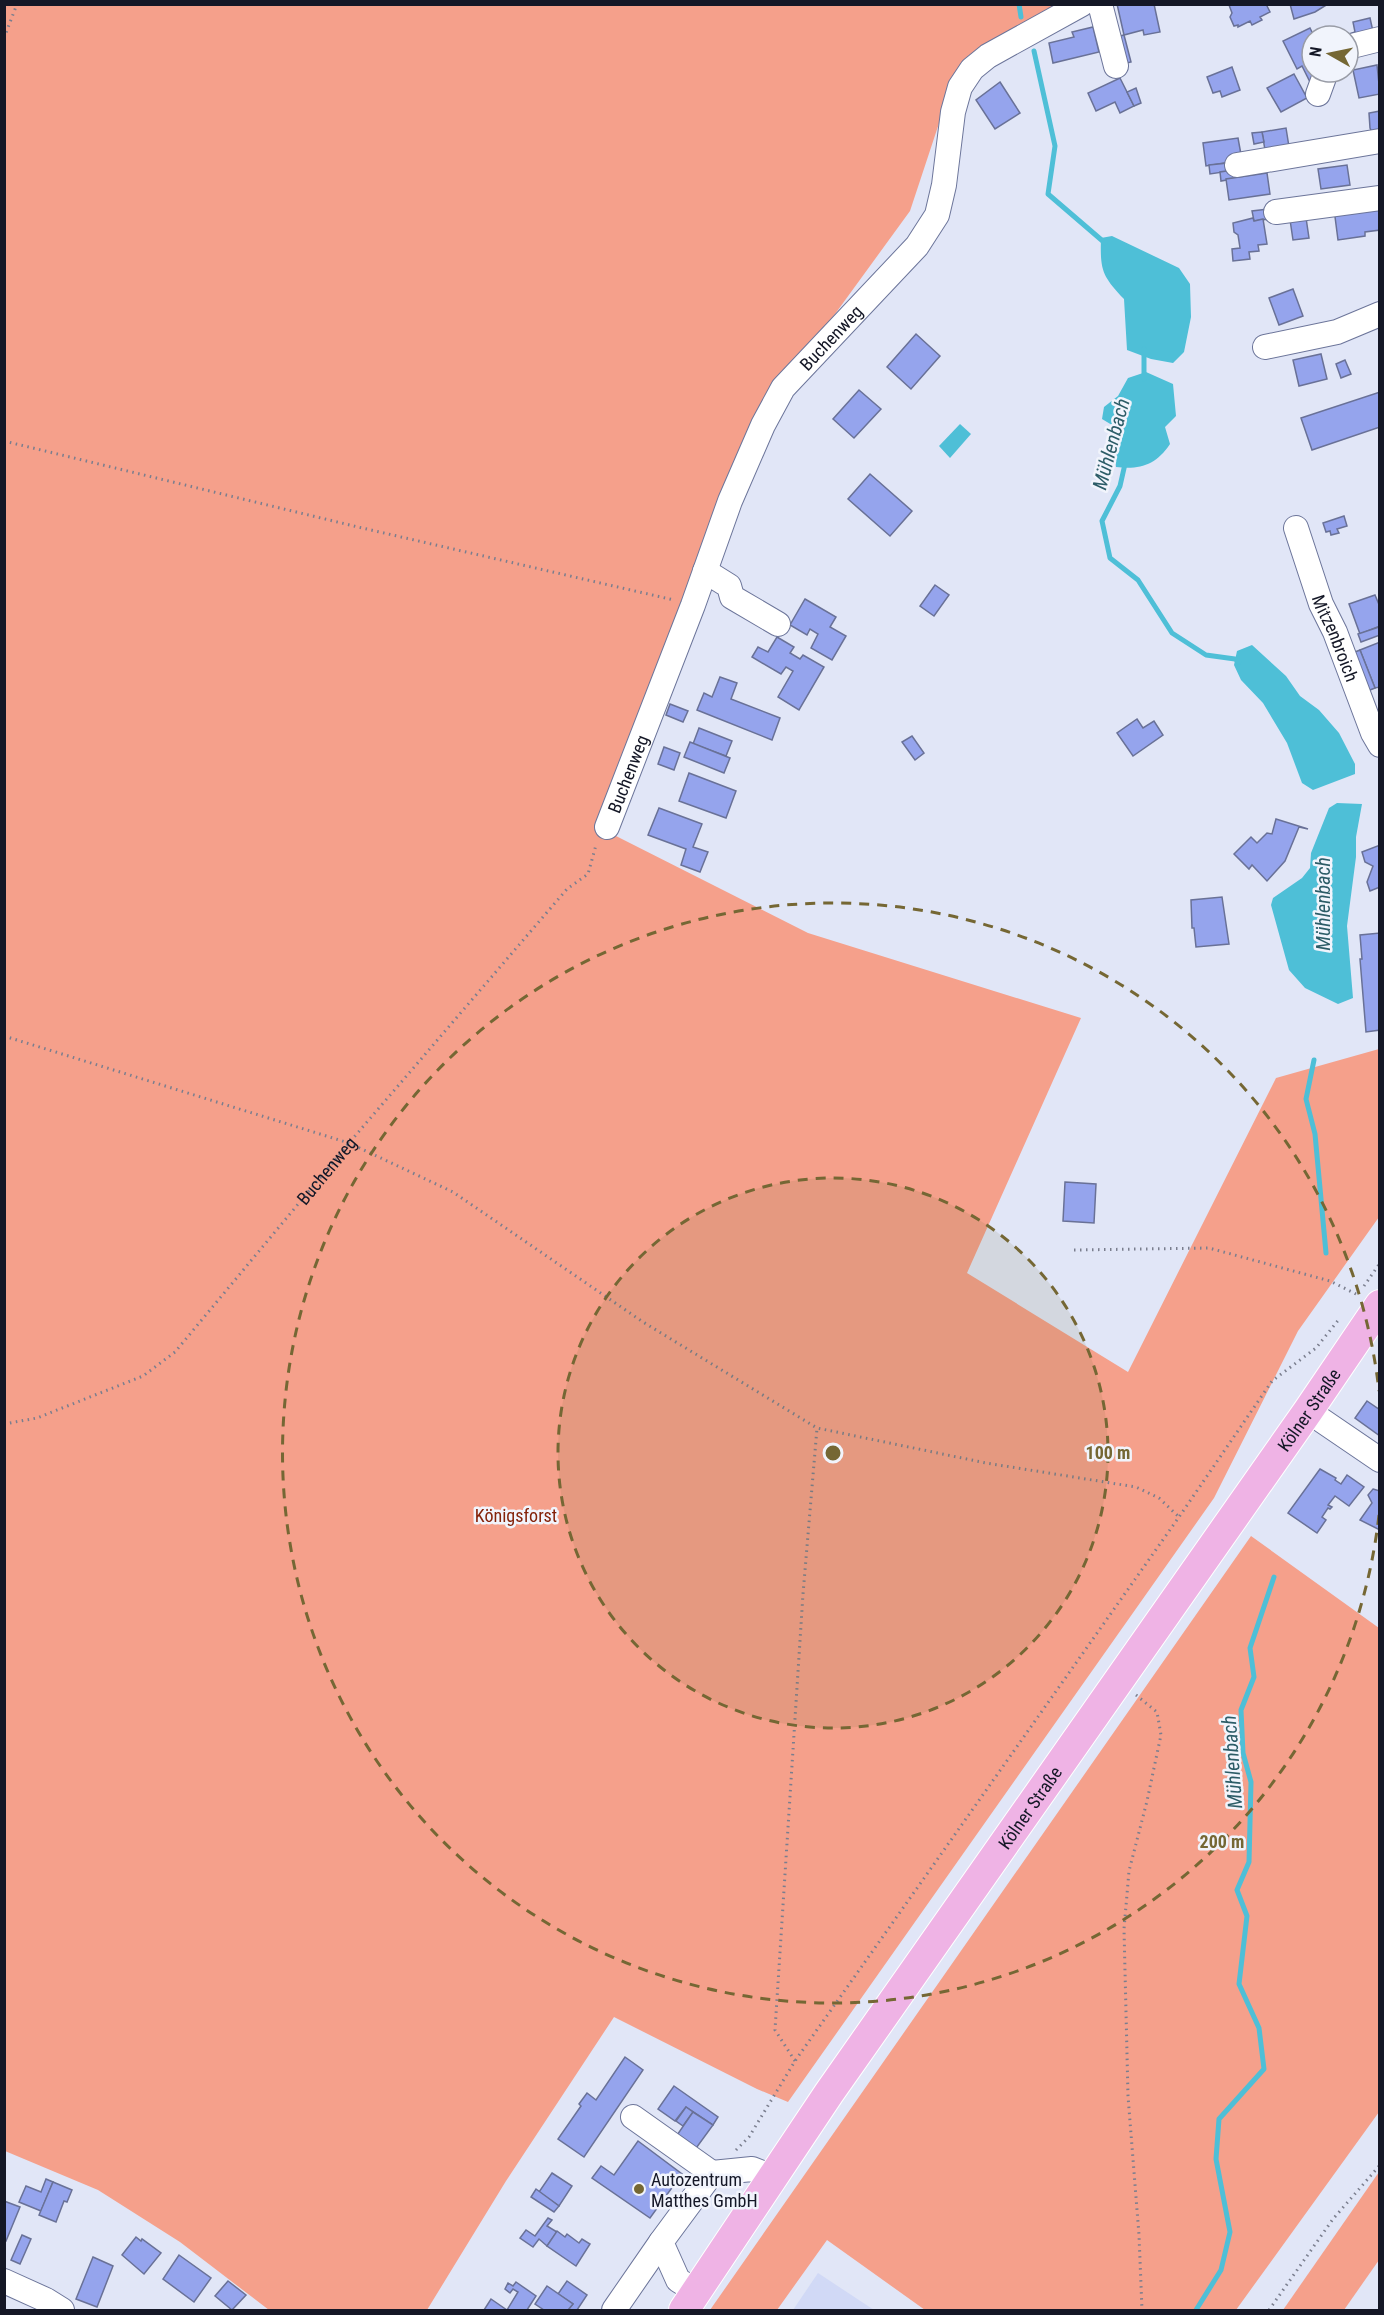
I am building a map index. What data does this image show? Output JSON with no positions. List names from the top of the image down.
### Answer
{
  "streets": {
    "main road": ["Kölner Straße"],
    "street": ["Buchenweg", "Mitzenbroich"]
  },
  "water": ["Mühlenbach"],
  "parks": ["Königsforst"],
  "places": ["Autozentrum Matthes GmbH"],
  "north": "left",
  "rings": ["100 m", "200 m"]
}
